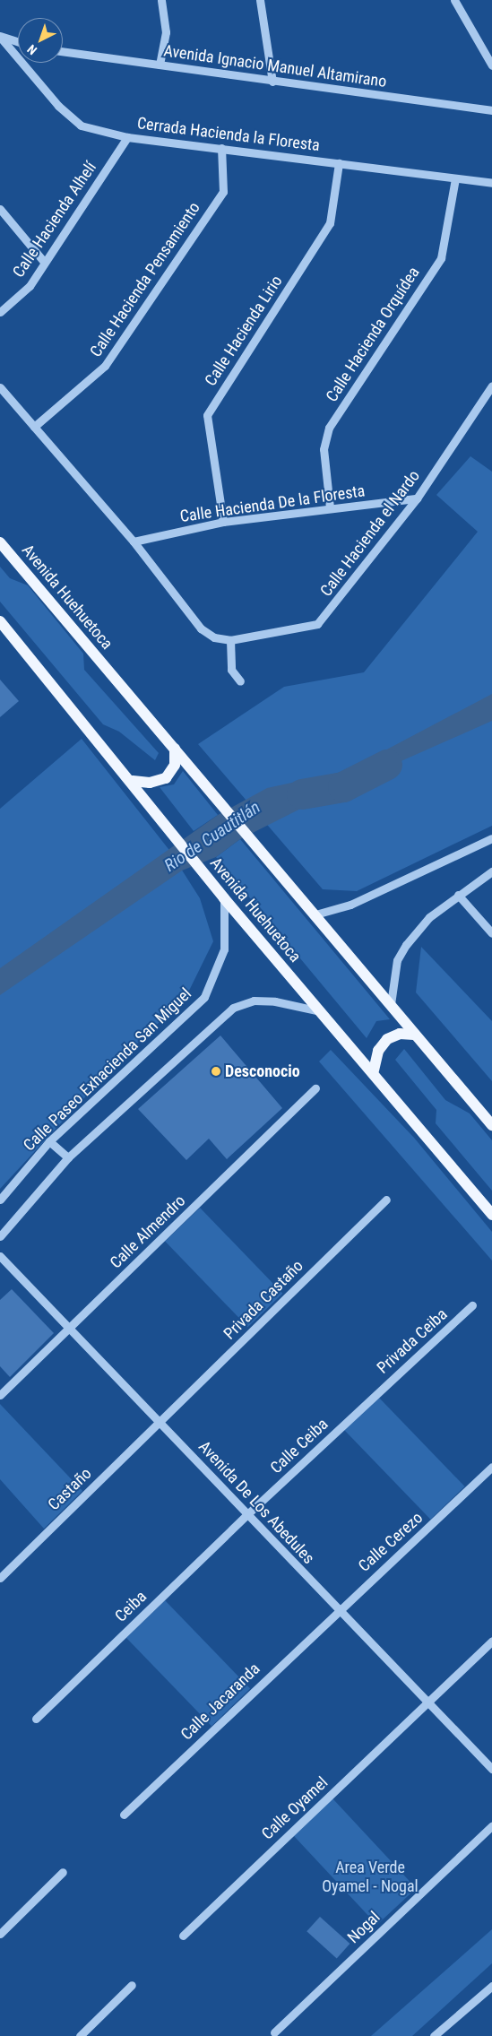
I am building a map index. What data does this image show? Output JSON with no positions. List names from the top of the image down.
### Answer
{
  "streets": {
    "main road": ["Avenida Huehuetoca"],
    "street": [
      "Avenida Ignacio Manuel Altamirano",
      "Cerrada Hacienda la Floresta",
      "Calle Hacienda Alhelí",
      "Calle Hacienda Pensamiento",
      "Calle Hacienda Lirio",
      "Calle Hacienda Orquídea",
      "Calle Hacienda De la Floresta",
      "Calle Hacienda el Nardo",
      "Calle Paseo Exhacienda San Miguel",
      "Calle Almendro",
      "Privada Castaño",
      "Privada Ceiba",
      "Calle Ceiba",
      "Castaño",
      "Avenida De Los Abedules",
      "Calle Cerezo",
      "Ceiba",
      "Calle Jacaranda",
      "Calle Oyamel",
      "Nogal"
    ]
  },
  "crossings": [
    ["Cerrada Hacienda la Floresta", "Calle Hacienda Alhelí"],
    ["Cerrada Hacienda la Floresta", "Calle Hacienda Pensamiento"],
    ["Cerrada Hacienda la Floresta", "Calle Hacienda Lirio"],
    ["Cerrada Hacienda la Floresta", "Calle Hacienda Orquídea"],
    ["Calle Hacienda Pensamiento", "Calle Hacienda el Nardo"],
    ["Calle Hacienda Lirio", "Calle Hacienda De la Floresta"],
    ["Calle Hacienda Orquídea", "Calle Hacienda De la Floresta"],
    ["Calle Hacienda De la Floresta", "Calle Hacienda el Nardo"],
    ["Avenida Huehuetoca", "Calle Paseo Exhacienda San Miguel"],
    ["Calle Almendro", "Avenida De Los Abedules"],
    ["Privada Castaño", "Castaño"],
    ["Privada Castaño", "Avenida De Los Abedules"],
    ["Privada Ceiba", "Calle Ceiba"],
    ["Calle Ceiba", "Avenida De Los Abedules"],
    ["Calle Ceiba", "Ceiba"],
    ["Castaño", "Avenida De Los Abedules"],
    ["Avenida De Los Abedules", "Calle Cerezo"],
    ["Avenida De Los Abedules", "Ceiba"],
    ["Avenida De Los Abedules", "Calle Jacaranda"],
    ["Avenida De Los Abedules", "Calle Oyamel"],
    ["Calle Cerezo", "Calle Jacaranda"]
  ],
  "water": ["Rio de Cuautitlán"],
  "parks": ["Area Verde Oyamel - Nogal"],
  "places": ["Desconocio"],
  "north": "bottom left"
}
